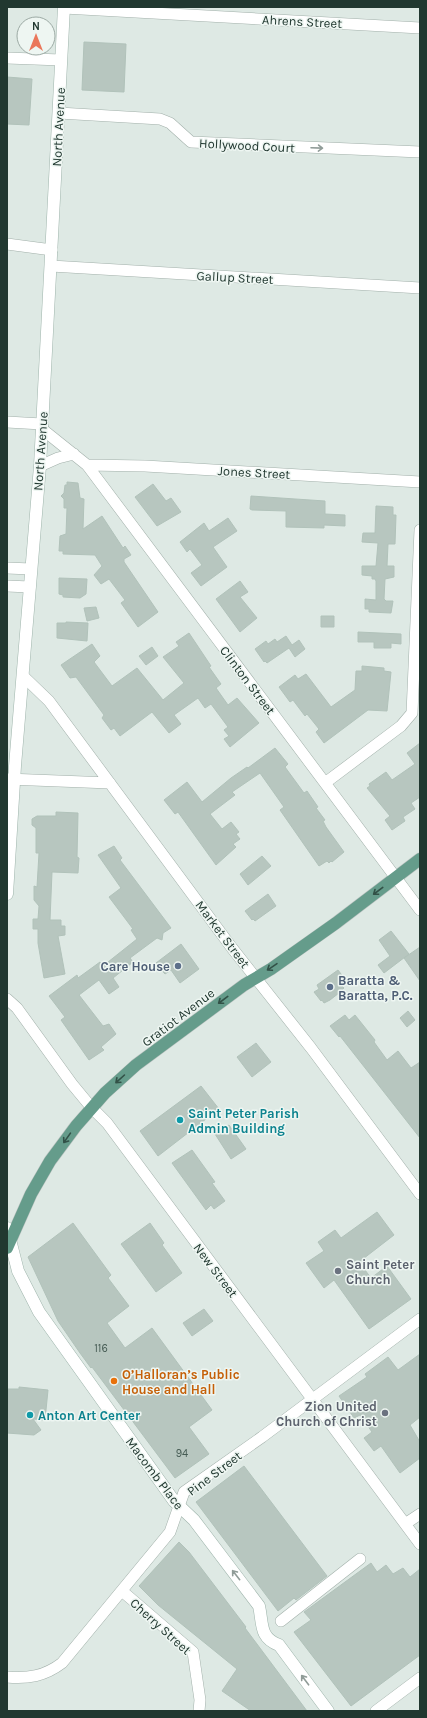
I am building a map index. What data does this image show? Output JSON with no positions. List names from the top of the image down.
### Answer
{
  "streets": {
    "main road": ["North Avenue", "Gratiot Avenue", "Macomb Place"],
    "street": [
      "Ahrens Street",
      "Hollywood Court",
      "Gallup Street",
      "Jones Street",
      "Clinton Street",
      "Market Street",
      "New Street",
      "Pine Street",
      "Cherry Street"
    ]
  },
  "crossings": [
    ["Ahrens Street", "North Avenue"],
    ["North Avenue", "Hollywood Court"],
    ["North Avenue", "Gallup Street"],
    ["North Avenue", "Clinton Street"],
    ["North Avenue", "Market Street"],
    ["Jones Street", "Clinton Street"],
    ["Clinton Street", "Gratiot Avenue"],
    ["Market Street", "Gratiot Avenue"],
    ["Gratiot Avenue", "New Street"],
    ["Gratiot Avenue", "Macomb Place"],
    ["New Street", "Pine Street"],
    ["Macomb Place", "Pine Street"],
    ["Pine Street", "Cherry Street"]
  ],
  "one_way": ["Hollywood Court", "Gratiot Avenue", "Macomb Place"],
  "places": [
    "Care House",
    "Baratta & Baratta, P.C.",
    "Saint Peter Parish Admin Building",
    "Saint Peter Church",
    "O’Halloran’s Public House and Hall",
    "Zion United Church of Christ",
    "Anton Art Center"
  ],
  "house_numbers": ["116", "94"],
  "north": "top"
}
